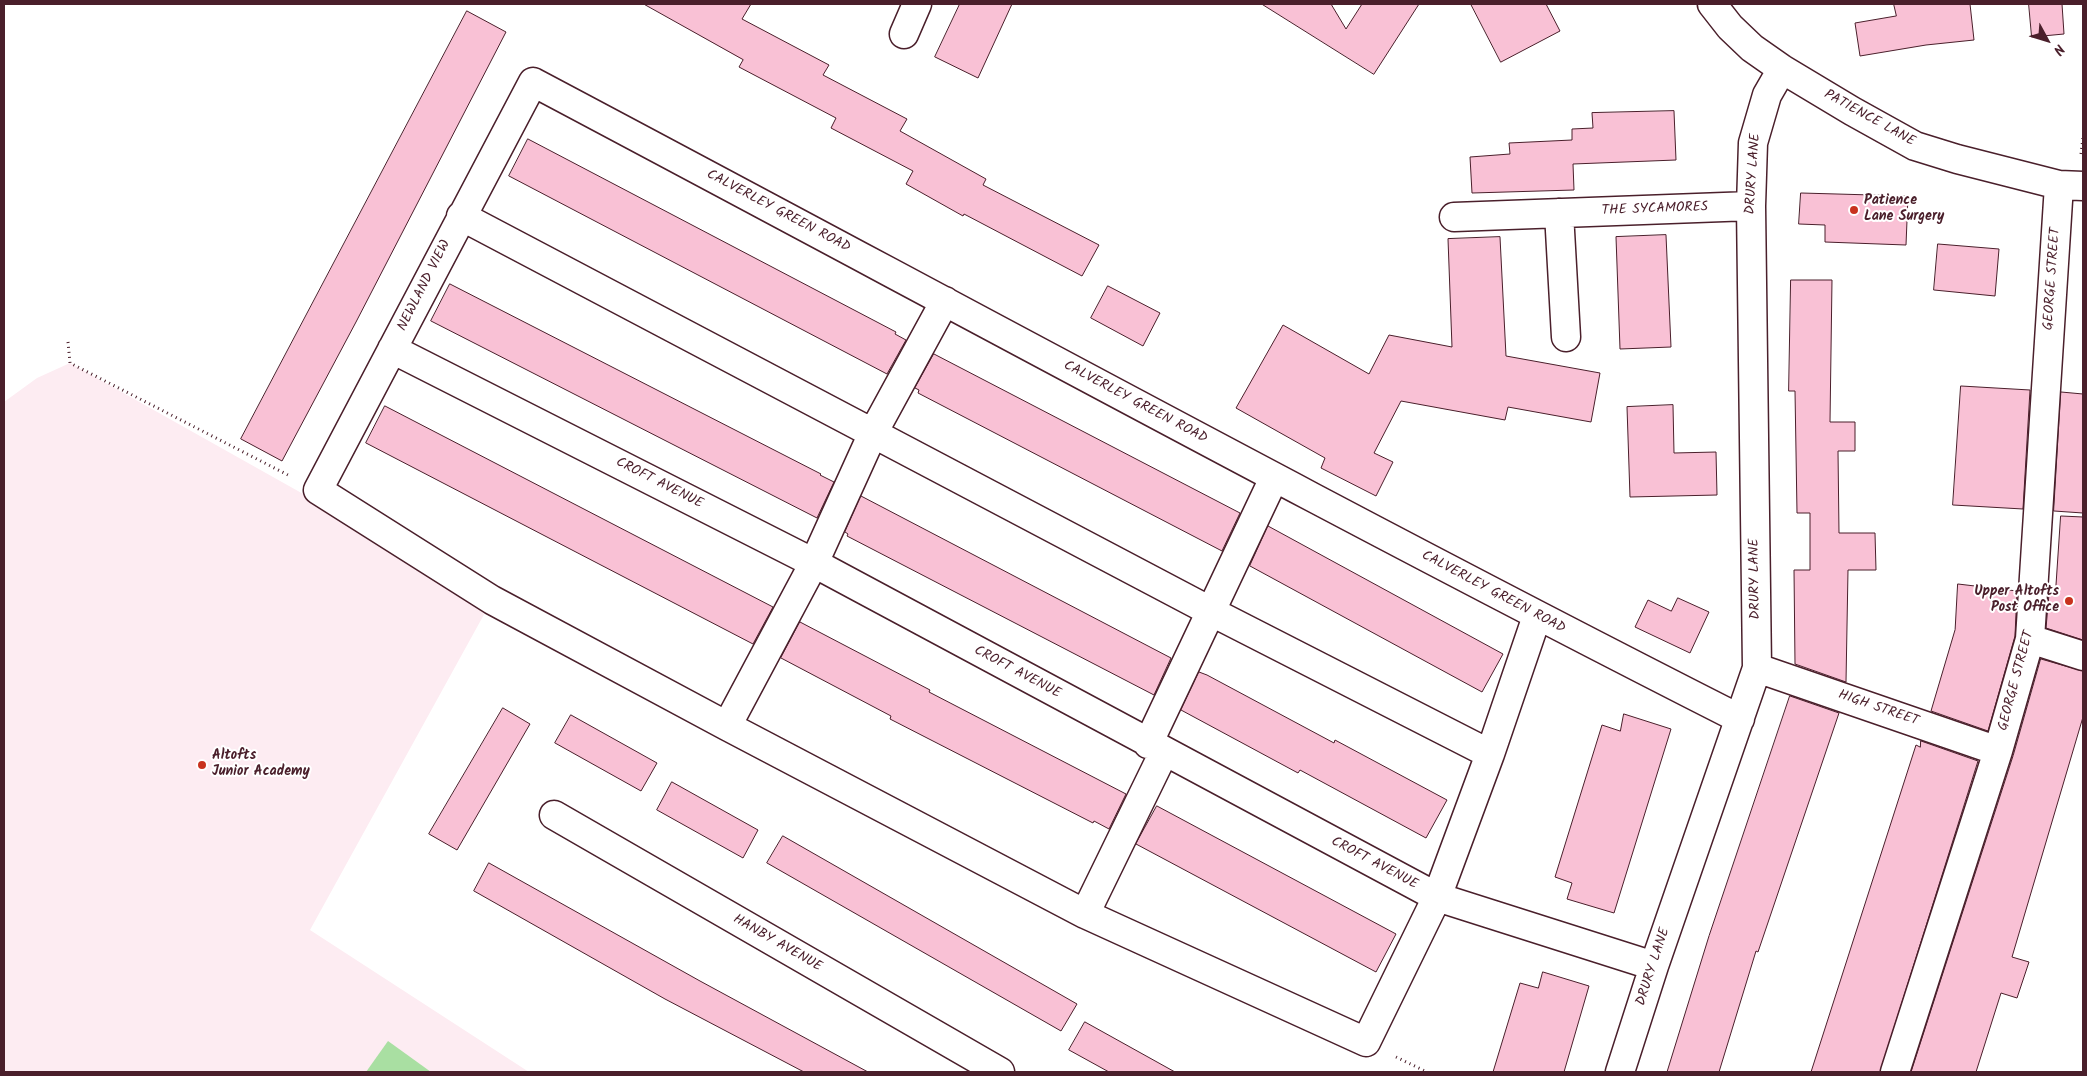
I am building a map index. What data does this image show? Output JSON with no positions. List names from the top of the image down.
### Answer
{
  "streets": {
    "street": [
      "PATIENCE LANE",
      "DRURY LANE",
      "THE SYCAMORES",
      "CALVERLEY GREEN ROAD",
      "GEORGE STREET",
      "NEWLAND VIEW",
      "CROFT AVENUE",
      "HIGH STREET",
      "HANBY AVENUE"
    ]
  },
  "crossings": [
    ["PATIENCE LANE", "DRURY LANE"],
    ["PATIENCE LANE", "GEORGE STREET"],
    ["DRURY LANE", "THE SYCAMORES"],
    ["DRURY LANE", "CALVERLEY GREEN ROAD"],
    ["DRURY LANE", "CROFT AVENUE"],
    ["DRURY LANE", "HIGH STREET"],
    ["CALVERLEY GREEN ROAD", "NEWLAND VIEW"],
    ["GEORGE STREET", "HIGH STREET"],
    ["NEWLAND VIEW", "CROFT AVENUE"]
  ],
  "places": ["Patience Lane Surgery", "Upper Altofts Post Office", "Altofts Junior Academy"],
  "north": "bottom right"
}
